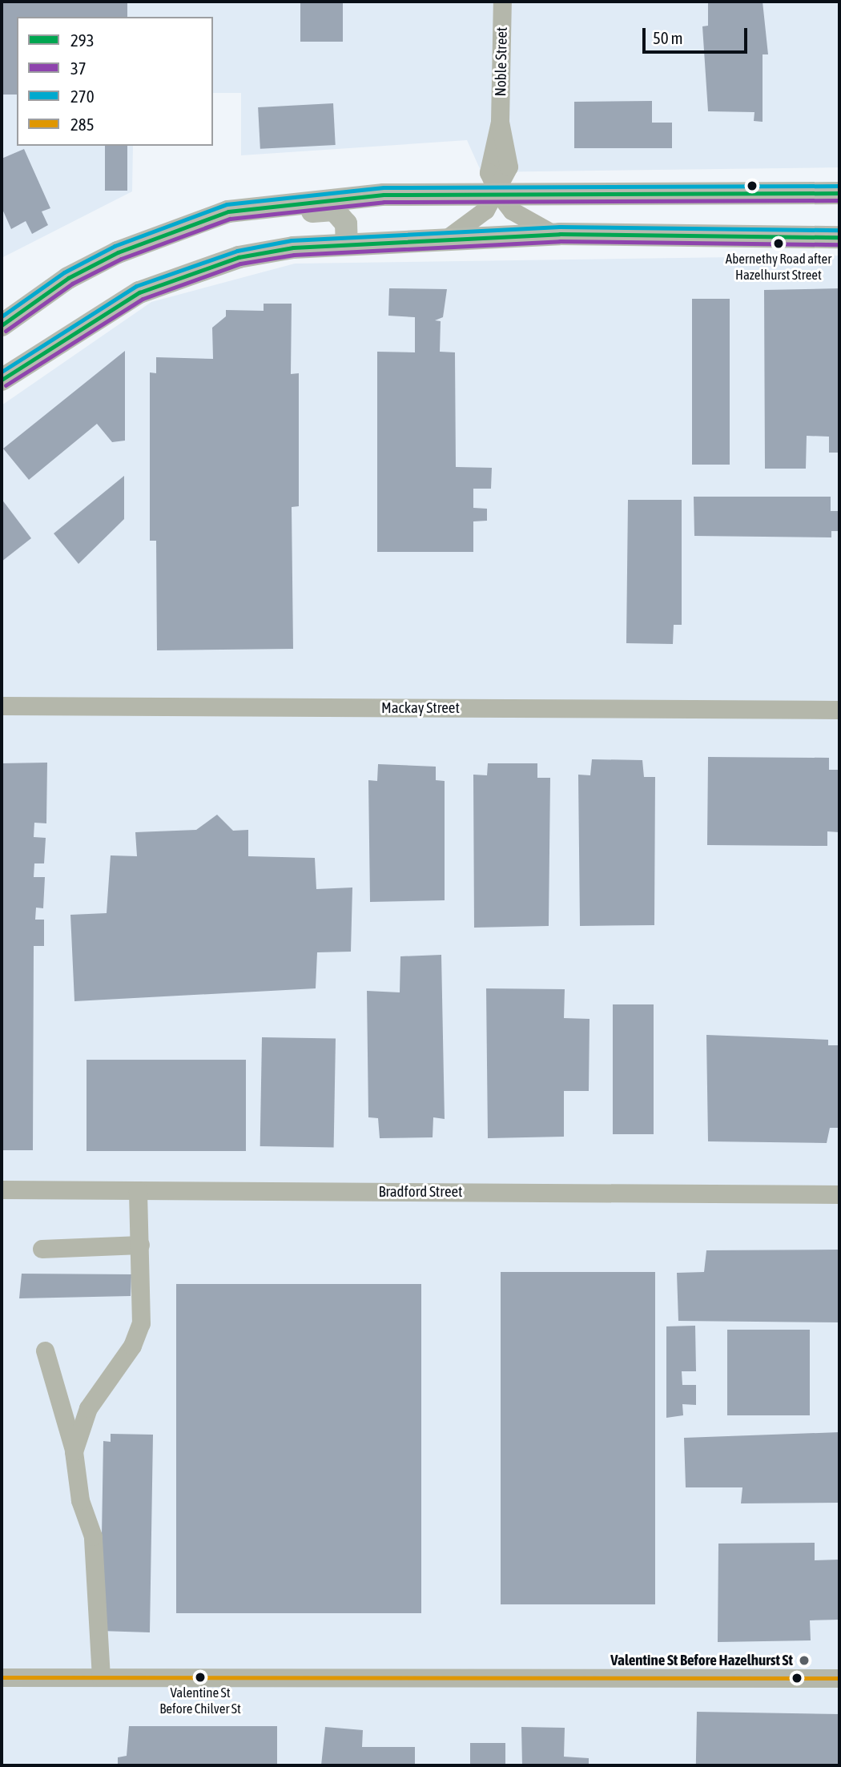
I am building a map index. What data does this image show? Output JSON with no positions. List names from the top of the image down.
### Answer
{
  "streets": {
    "street": ["Noble Street", "Mackay Street", "Bradford Street"]
  },
  "places": ["Abernethy Road after Hazelhurst Street", "Valentine St Before Hazelhurst St", "Valentine St Before Chilver St"],
  "lines": [
    "transit line 270",
    "transit line 293",
    "transit line 37",
    "transit line 285"
  ],
  "legend": [
    "293",
    "37",
    "270",
    "285"
  ],
  "scale_bar": "50 m"
}
